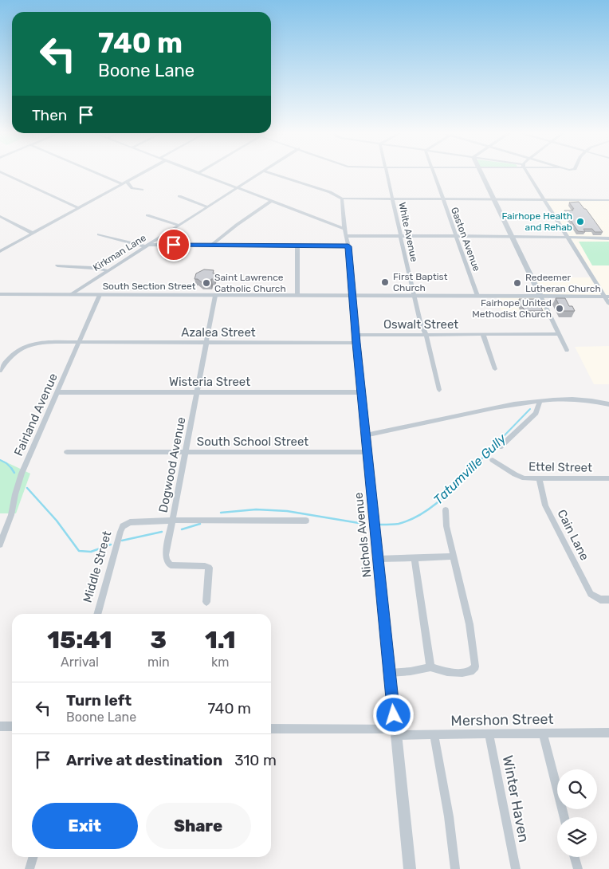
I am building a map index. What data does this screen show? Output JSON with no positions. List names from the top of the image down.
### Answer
{
  "streets": {
    "street": [
      "White Avenue",
      "Gaston Avenue",
      "Kirkman Lane",
      "South Section Street",
      "Oswalt Street",
      "Azalea Street",
      "Wisteria Street",
      "Fairland Avenue",
      "South School Street",
      "Dogwood Avenue",
      "Ettel Street",
      "Nichols Avenue",
      "Cain Lane",
      "Middle Street",
      "Mershon Street",
      "Winter Haven"
    ]
  },
  "crossings": [
    ["White Avenue", "South Section Street"],
    ["White Avenue", "Oswalt Street"],
    ["Gaston Avenue", "South Section Street"],
    ["Kirkman Lane", "South Section Street"],
    ["South Section Street", "Fairland Avenue"],
    ["South Section Street", "Dogwood Avenue"],
    ["South Section Street", "Nichols Avenue"],
    ["Oswalt Street", "Azalea Street"],
    ["Oswalt Street", "Nichols Avenue"],
    ["Azalea Street", "Fairland Avenue"],
    ["Azalea Street", "Dogwood Avenue"],
    ["Azalea Street", "Nichols Avenue"],
    ["Wisteria Street", "Fairland Avenue"],
    ["Wisteria Street", "Dogwood Avenue"],
    ["Wisteria Street", "Nichols Avenue"],
    ["South School Street", "Dogwood Avenue"],
    ["South School Street", "Nichols Avenue"],
    ["Dogwood Avenue", "Middle Street"],
    ["Ettel Street", "Cain Lane"],
    ["Nichols Avenue", "Mershon Street"],
    ["Mershon Street", "Winter Haven"]
  ],
  "water": ["Tatumville Gully"],
  "places": [
    "Fairhope Health and Rehab",
    "First Baptist Church",
    "Saint Lawrence Catholic Church",
    "Redeemer Lutheran Church",
    "Fairhope United Methodist Church"
  ],
  "page": {
    "turn": ["740 m", "Boone Lane"],
    "then": "Then",
    "eta": [
      "15:41",
      "Arrival",
      "3",
      "min",
      "1.1",
      "km"
    ],
    "list": [
      {
        "name": "Turn left",
        "note": "Boone Lane",
        "value": "740 m"
      },
      {
        "name": "Arrive at destination",
        "value": "310 m"
      }
    ],
    "buttons": ["Exit", "Share"]
  }
}
